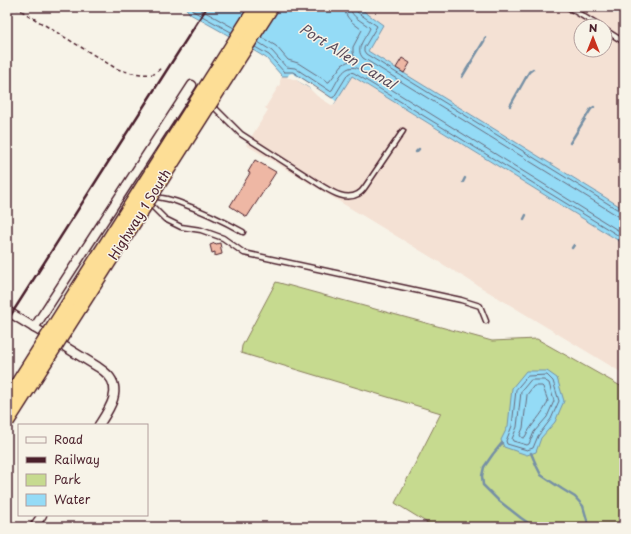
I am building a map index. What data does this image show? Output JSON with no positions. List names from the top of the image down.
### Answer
{
  "streets": {
    "highway": ["Highway 1 South"]
  },
  "water": ["Port Allen Canal"],
  "legend": [
    "Road",
    "Railway",
    "Park",
    "Water"
  ],
  "north": "top"
}
